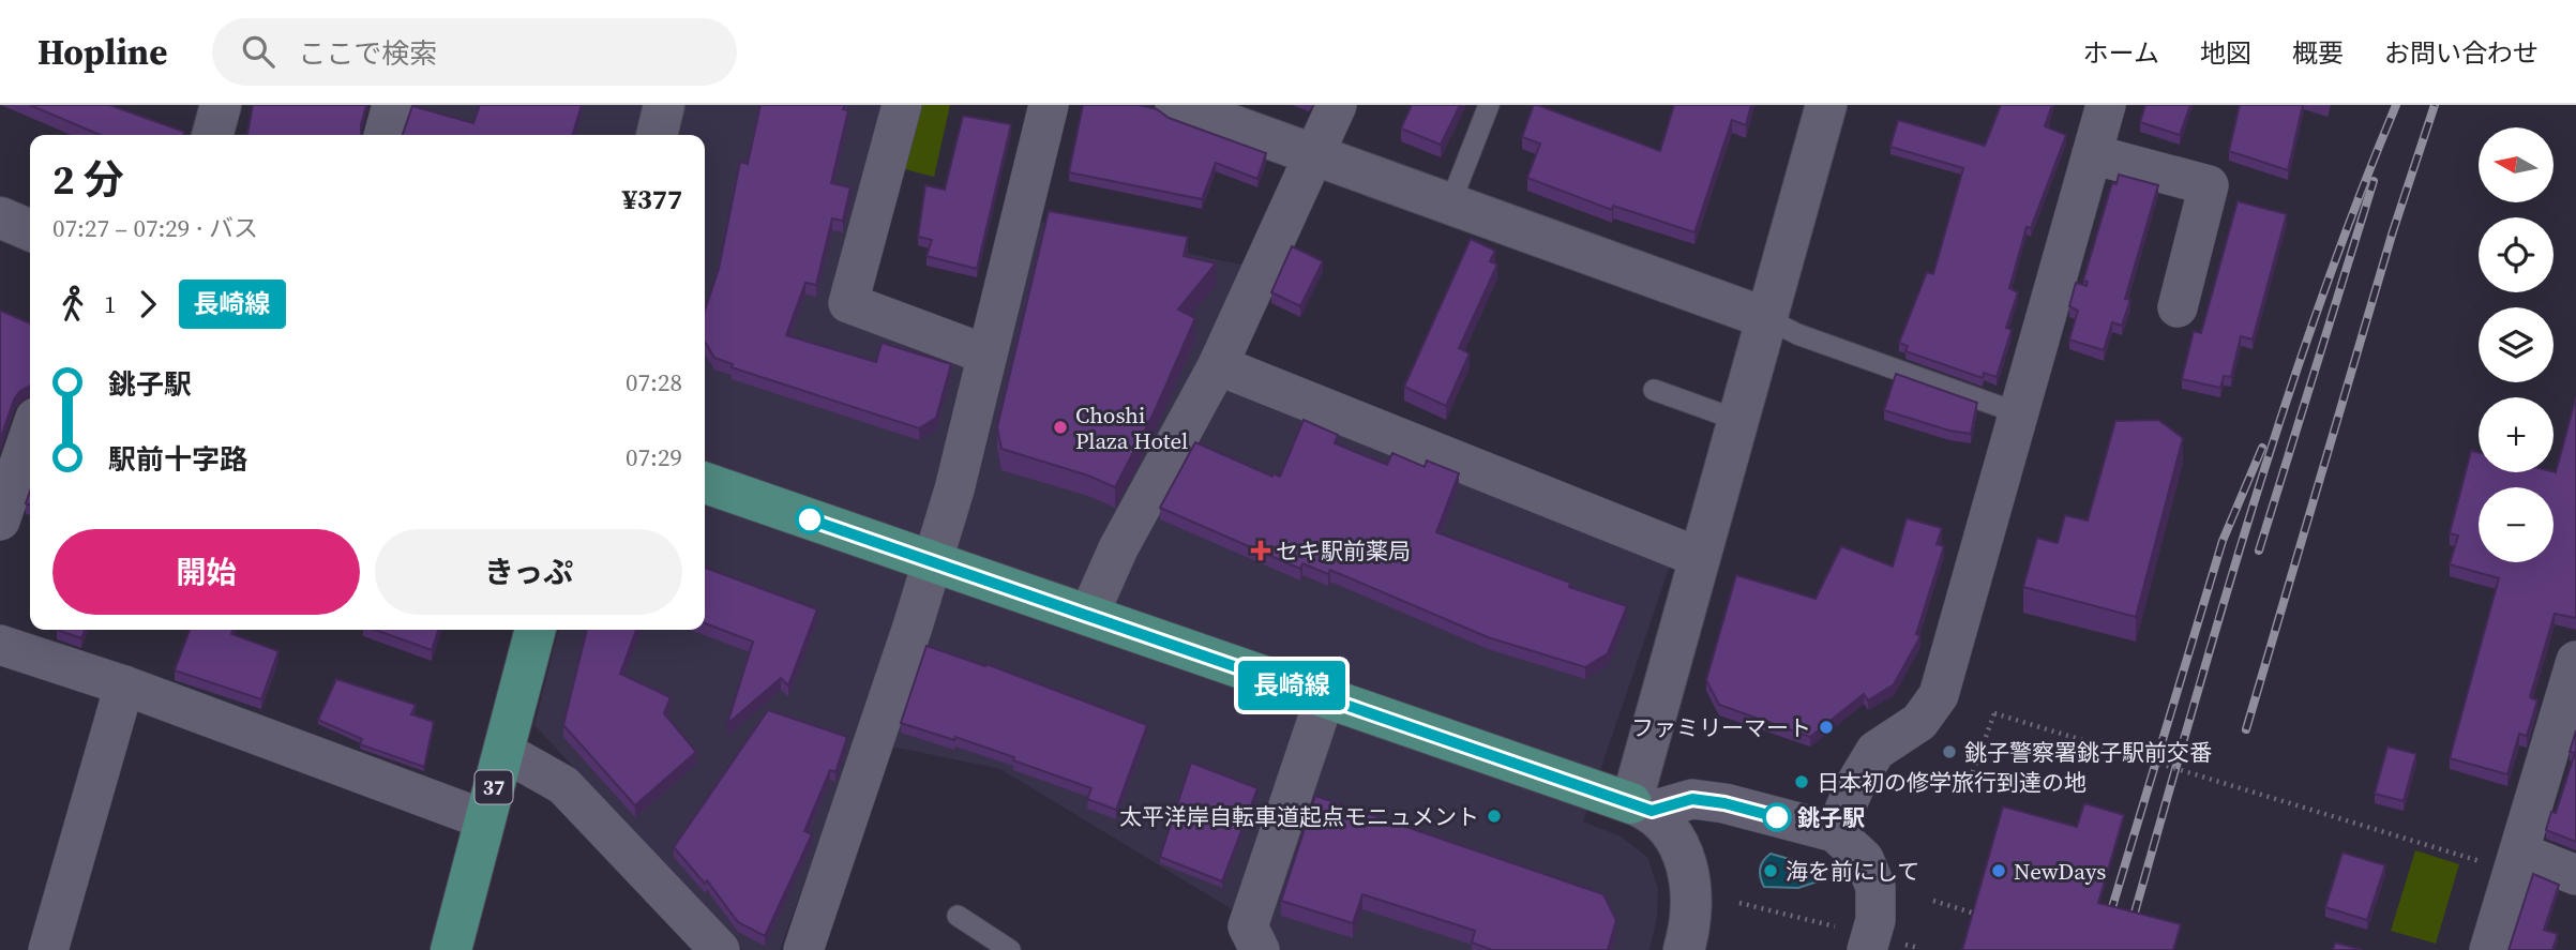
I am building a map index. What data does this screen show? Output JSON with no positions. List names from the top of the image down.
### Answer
{
  "streets": {
    "main road": ["37"]
  },
  "places": {
    "other": [
      "Choshi Plaza Hotel",
      "ファミリーマート",
      "銚子警察署銚子駅前交番",
      "日本初の修学旅行到達の地",
      "太平洋岸自転車道起点モニュメント",
      "銚子駅",
      "海を前にして",
      "NewDays"
    ],
    "health": ["セキ駅前薬局"]
  },
  "lines": ["bus line 長崎線"],
  "north": "left",
  "page": {
    "header": "Hopline",
    "search": "ここで検索",
    "nav": [
      "ホーム",
      "地図",
      "概要",
      "お問い合わせ"
    ],
    "on_map": "長崎線",
    "map_buttons": ["+", "−"],
    "heading": ["2 分", "07:27 – 07:29 · バス", "¥377"],
    "legs": ["1", "長崎線"],
    "list": [
      {
        "name": "銚子駅",
        "value": "07:28"
      },
      {
        "name": "駅前十字路",
        "value": "07:29"
      }
    ],
    "buttons": ["開始", "きっぷ"]
  }
}
